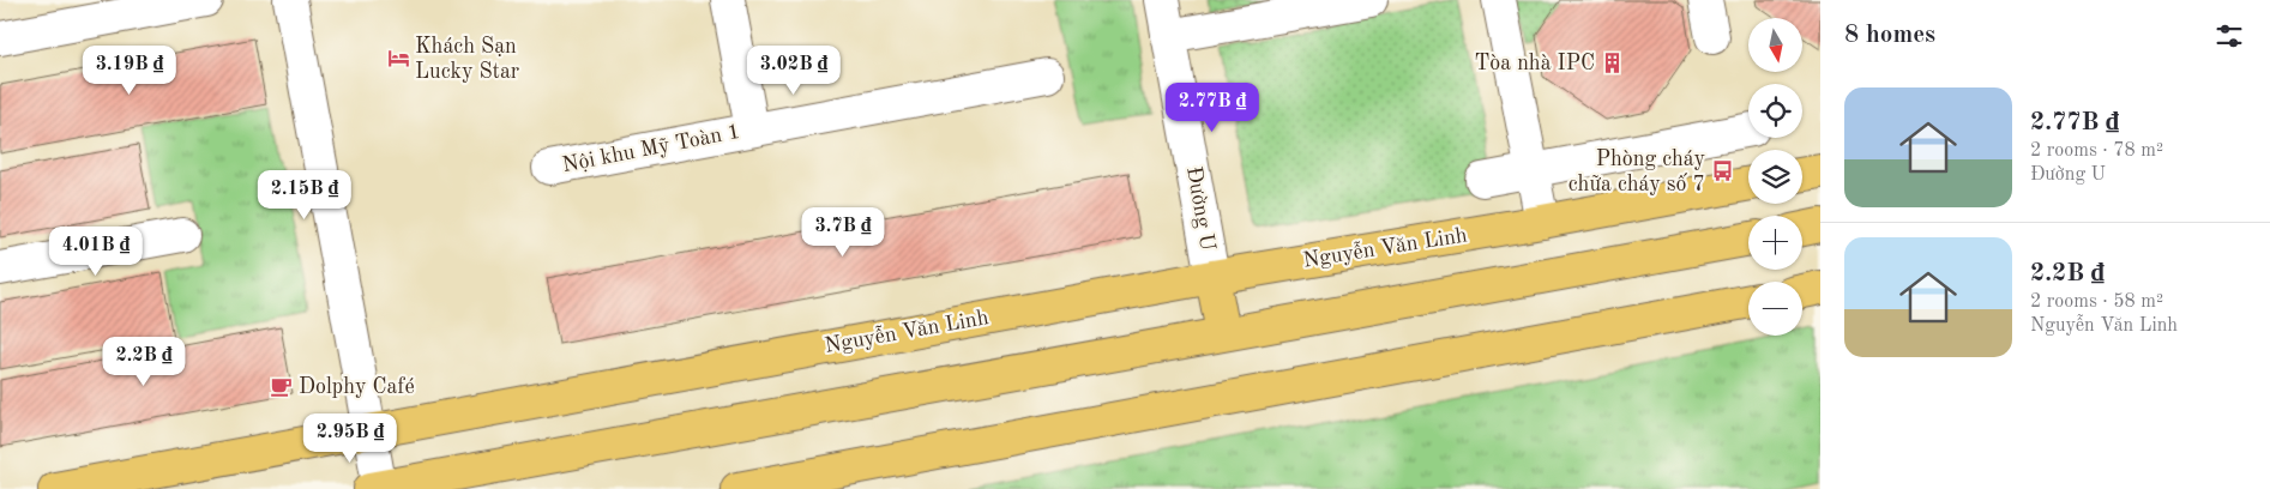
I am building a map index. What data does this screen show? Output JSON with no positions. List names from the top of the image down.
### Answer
{
  "streets": {
    "main road": ["Nguyễn Văn Linh"],
    "street": ["Nội khu Mỹ Toàn 1", "Đường U"]
  },
  "crossings": [
    ["Đường U", "Nguyễn Văn Linh"]
  ],
  "places": {
    "hotel": ["Khách Sạn Lucky Star"],
    "building": ["Tòa nhà IPC"],
    "bus stop": ["Phòng cháy chữa cháy số 7"],
    "cafe": ["Dolphy Café"]
  },
  "north": "bottom",
  "page": {
    "heading": "8 homes",
    "map_buttons": ["+", "−"],
    "price": [
      "3.19B ₫",
      "3.02B ₫",
      "2.77B ₫",
      "2.15B ₫",
      "3.7B ₫",
      "4.01B ₫",
      "2.2B ₫",
      "2.95B ₫"
    ],
    "list": [
      {
        "name": "2.77B ₫",
        "note": "2 rooms · 78 m² · Đường U"
      },
      {
        "name": "2.2B ₫",
        "note": "2 rooms · 58 m² · Nguyễn Văn Linh"
      }
    ]
  }
}
